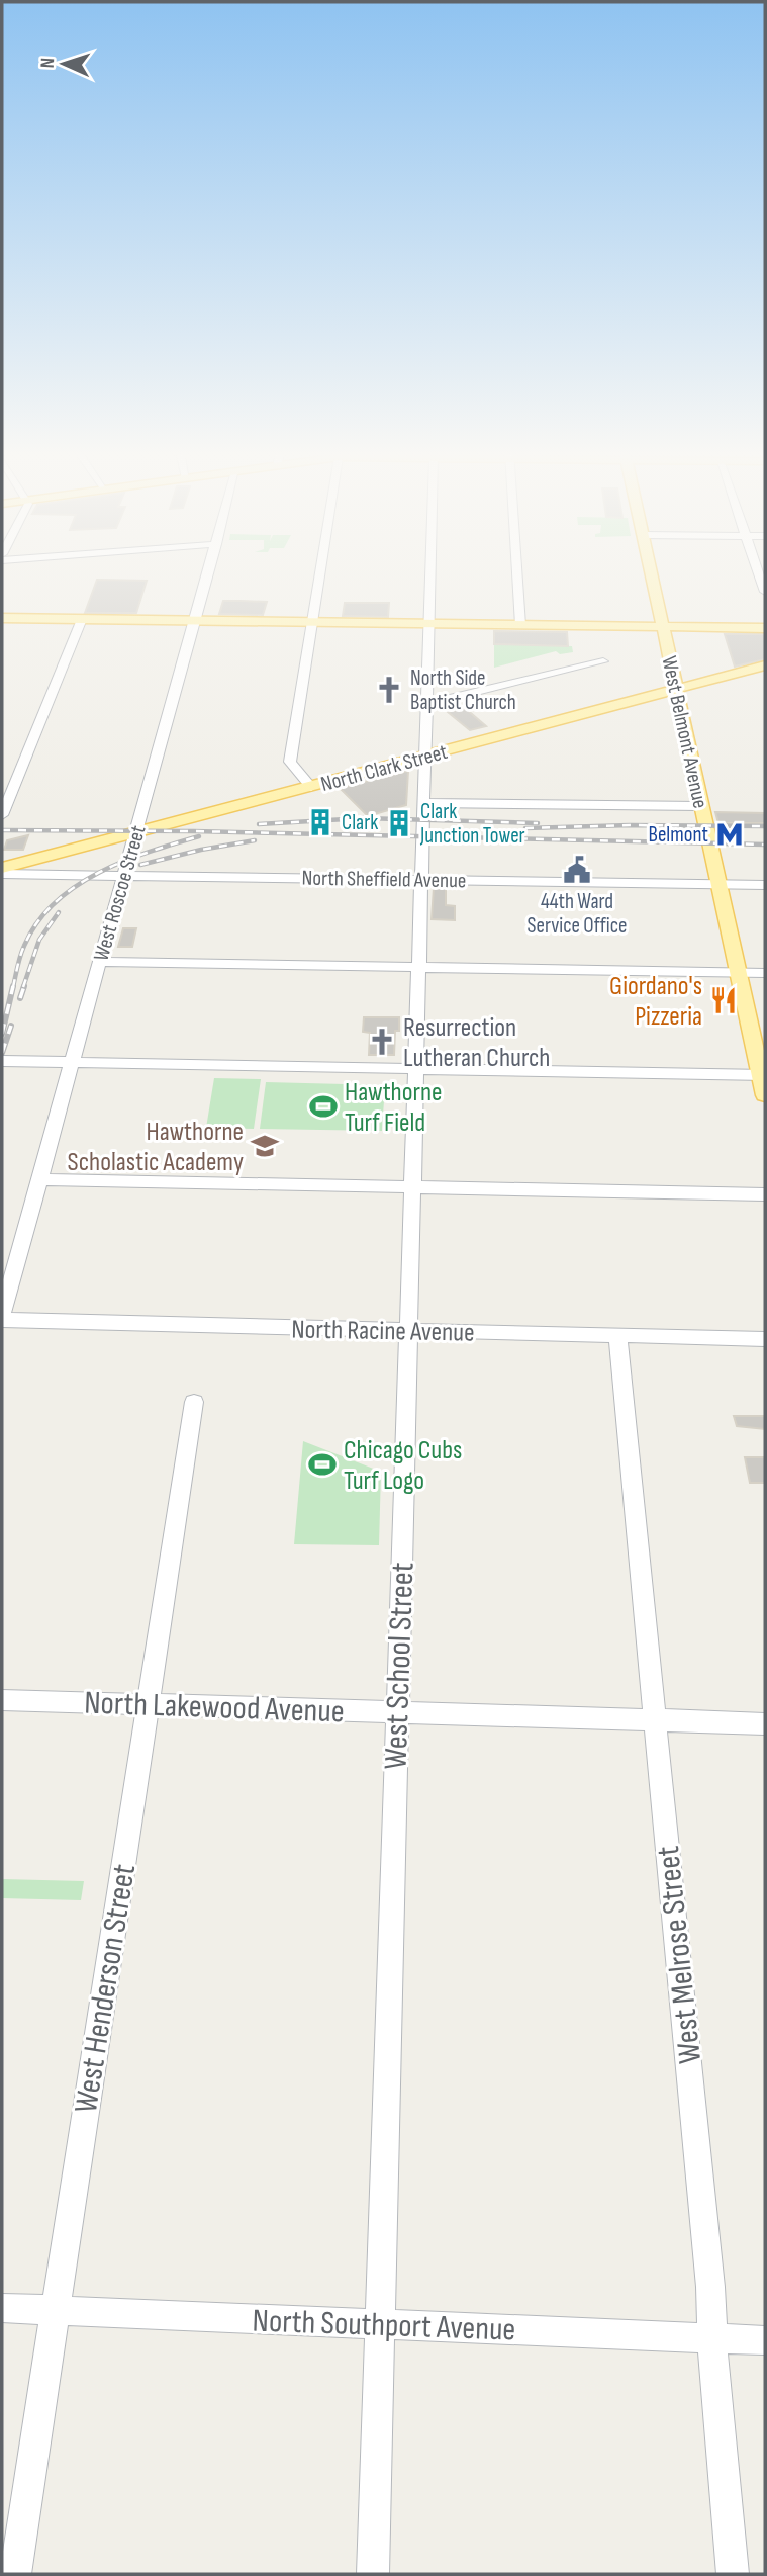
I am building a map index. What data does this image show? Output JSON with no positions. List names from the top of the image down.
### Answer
{
  "streets": {
    "main road": ["West Belmont Avenue", "North Clark Street"],
    "street": [
      "North Sheffield Avenue",
      "West Roscoe Street",
      "North Racine Avenue",
      "West School Street",
      "North Lakewood Avenue",
      "West Melrose Street",
      "West Henderson Street",
      "North Southport Avenue"
    ]
  },
  "crossings": [
    ["West Belmont Avenue", "North Clark Street"],
    ["West Belmont Avenue", "North Sheffield Avenue"],
    ["North Clark Street", "West Roscoe Street"],
    ["North Clark Street", "West School Street"],
    ["North Sheffield Avenue", "West Roscoe Street"],
    ["North Sheffield Avenue", "West School Street"],
    ["North Racine Avenue", "West School Street"],
    ["North Racine Avenue", "West Melrose Street"],
    ["West School Street", "North Lakewood Avenue"],
    ["West School Street", "North Southport Avenue"],
    ["North Lakewood Avenue", "West Melrose Street"],
    ["North Lakewood Avenue", "West Henderson Street"],
    ["West Melrose Street", "North Southport Avenue"],
    ["West Henderson Street", "North Southport Avenue"]
  ],
  "places": {
    "church": ["North Side Baptist Church", "Resurrection Lutheran Church"],
    "building": ["Clark", "Clark Junction Tower"],
    "metro station": ["Belmont"],
    "public building": ["44th Ward Service Office"],
    "restaurant": ["Giordano's Pizzeria"],
    "sports": ["Hawthorne Turf Field", "Chicago Cubs Turf Logo"],
    "school or university": ["Hawthorne Scholastic Academy"]
  },
  "north": "left"
}
